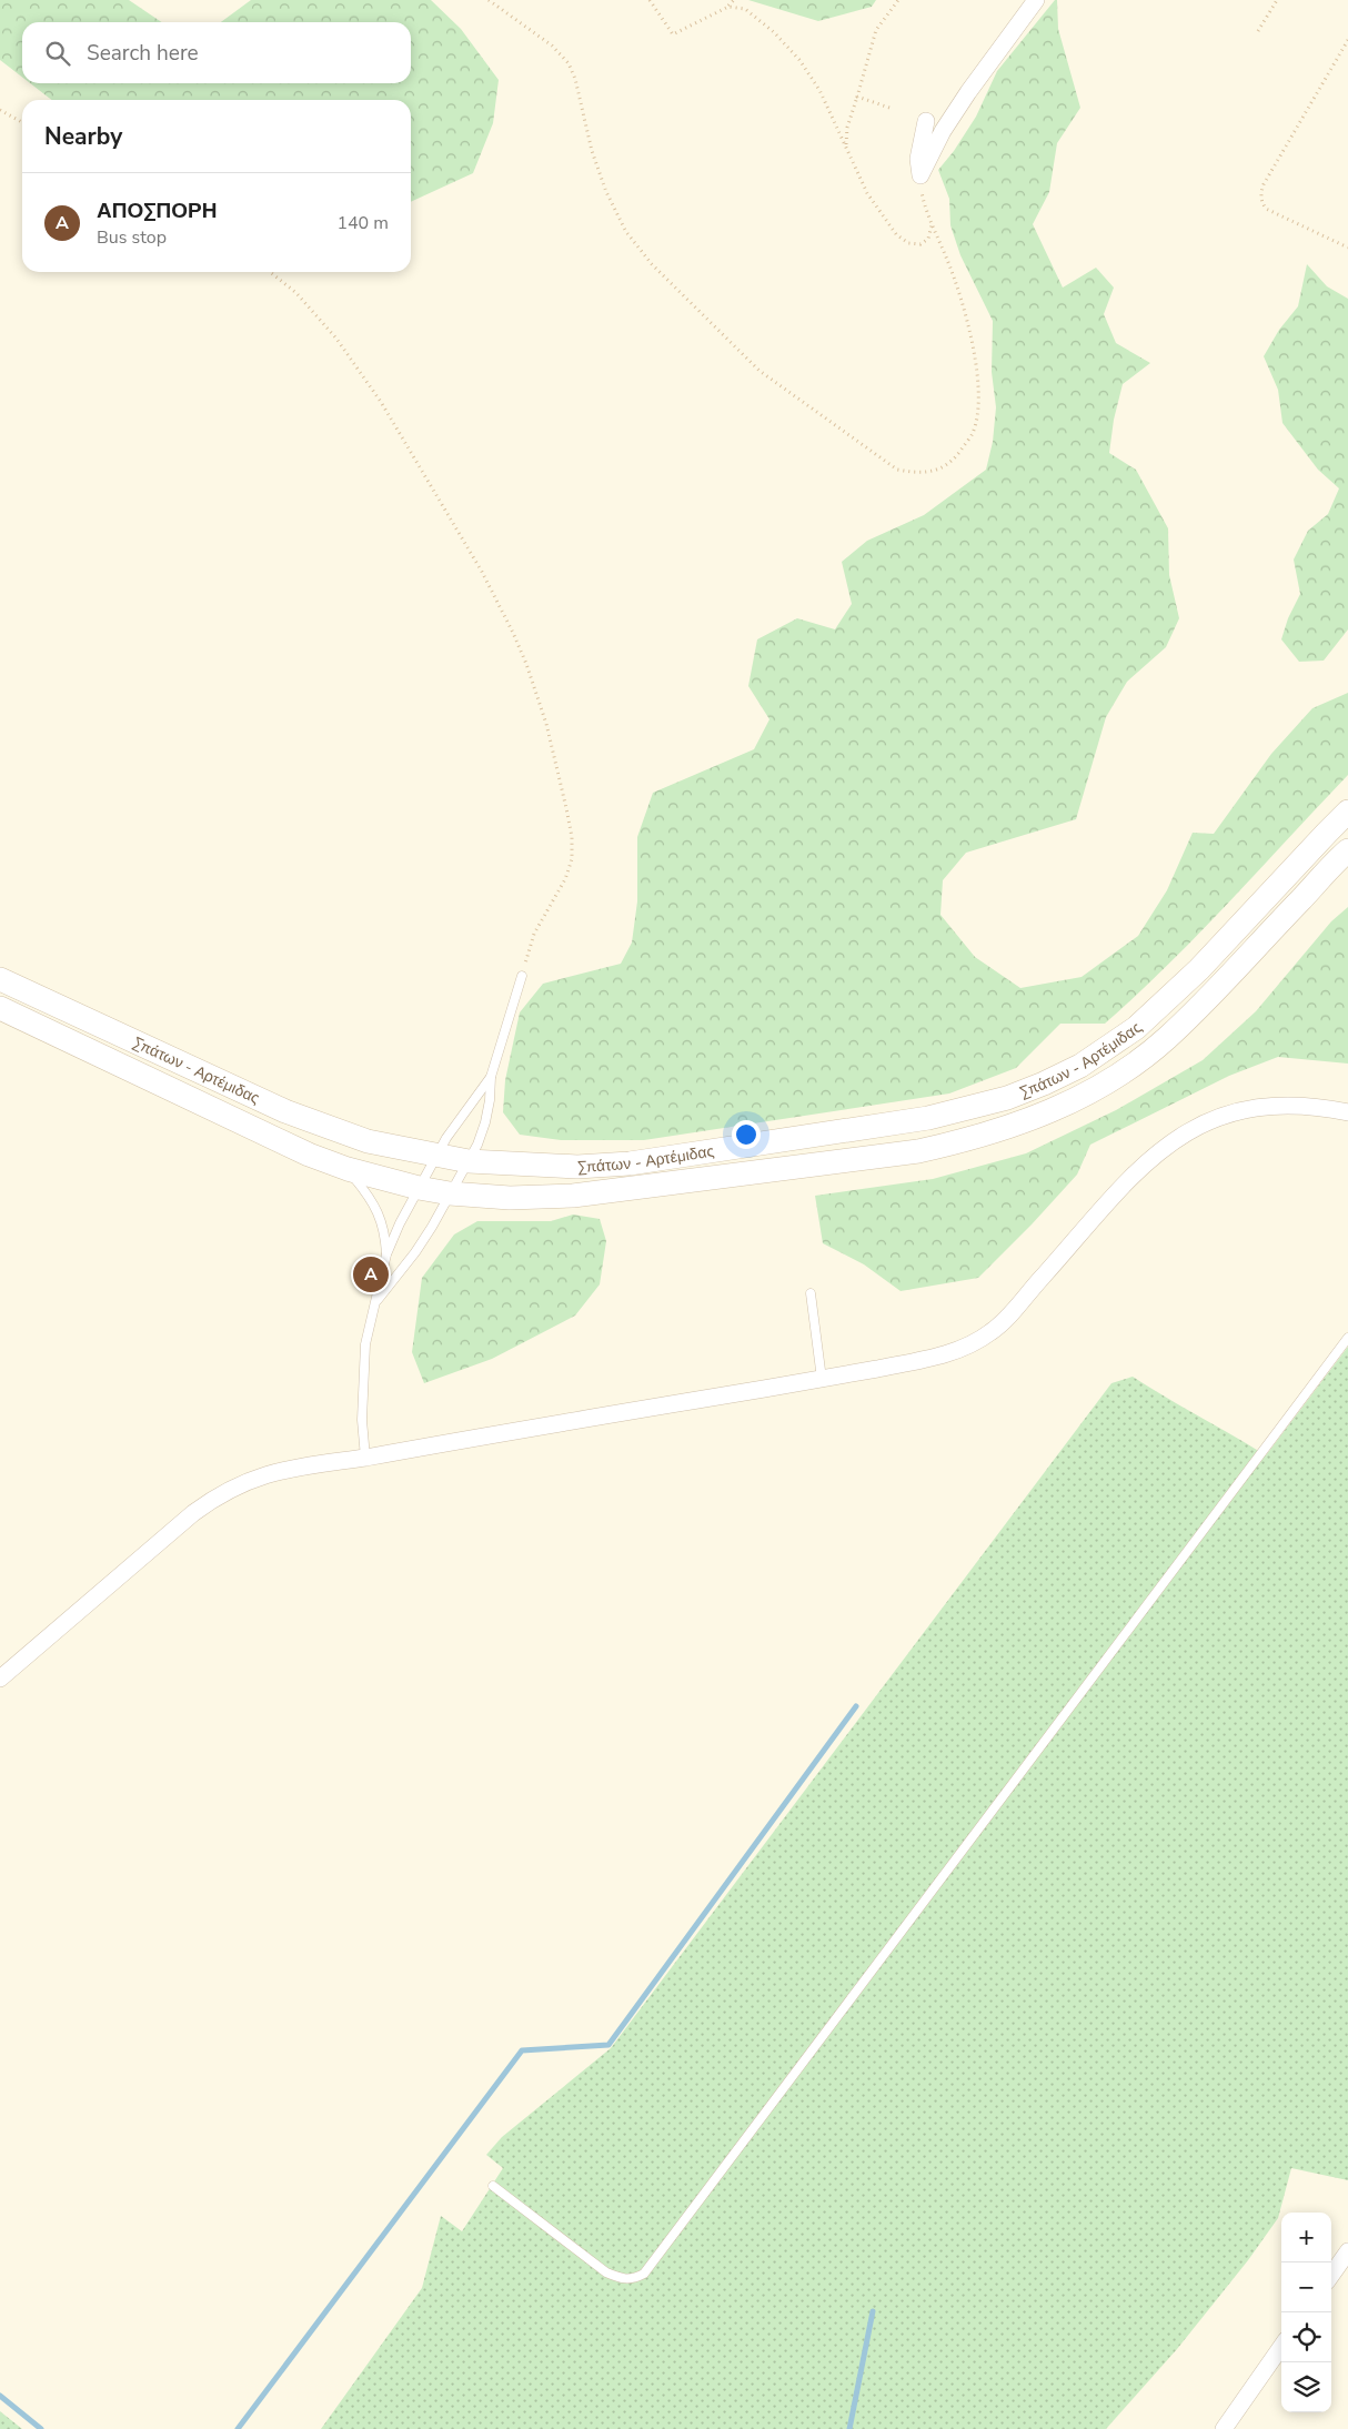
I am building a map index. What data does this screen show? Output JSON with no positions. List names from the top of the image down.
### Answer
{
  "streets": {
    "main road": ["Σπάτων - Αρτέμιδας"]
  },
  "page": {
    "search": "Search here",
    "heading": "Nearby",
    "list": [
      {
        "mark": "A",
        "name": "ΑΠΟΣΠΟΡΗ",
        "note": "Bus stop",
        "value": "140 m"
      }
    ],
    "pins": "A",
    "map_buttons": ["+", "−"]
  }
}
